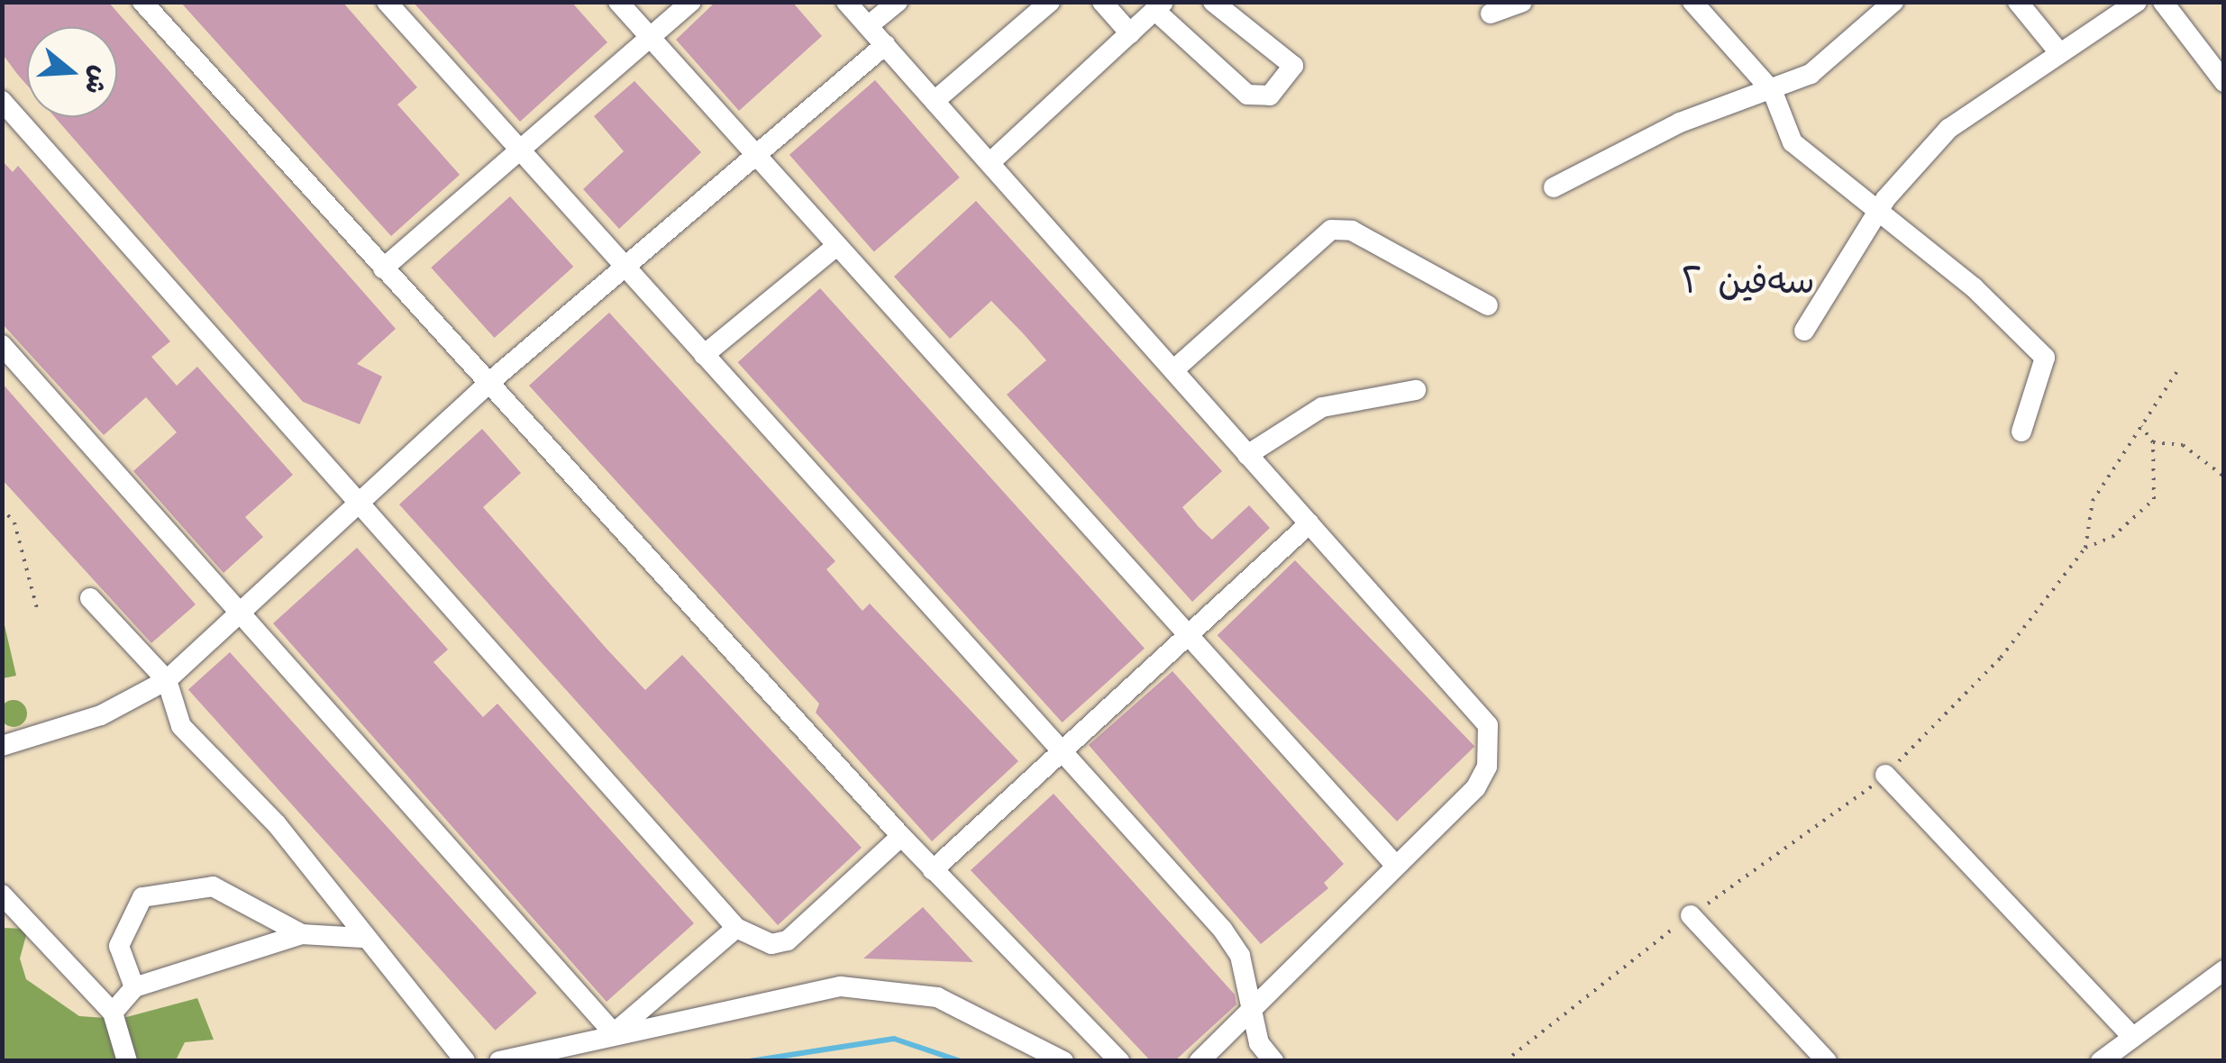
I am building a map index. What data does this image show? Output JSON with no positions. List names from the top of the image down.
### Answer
{
  "districts": ["سەفین ٢"],
  "north": "right"
}
